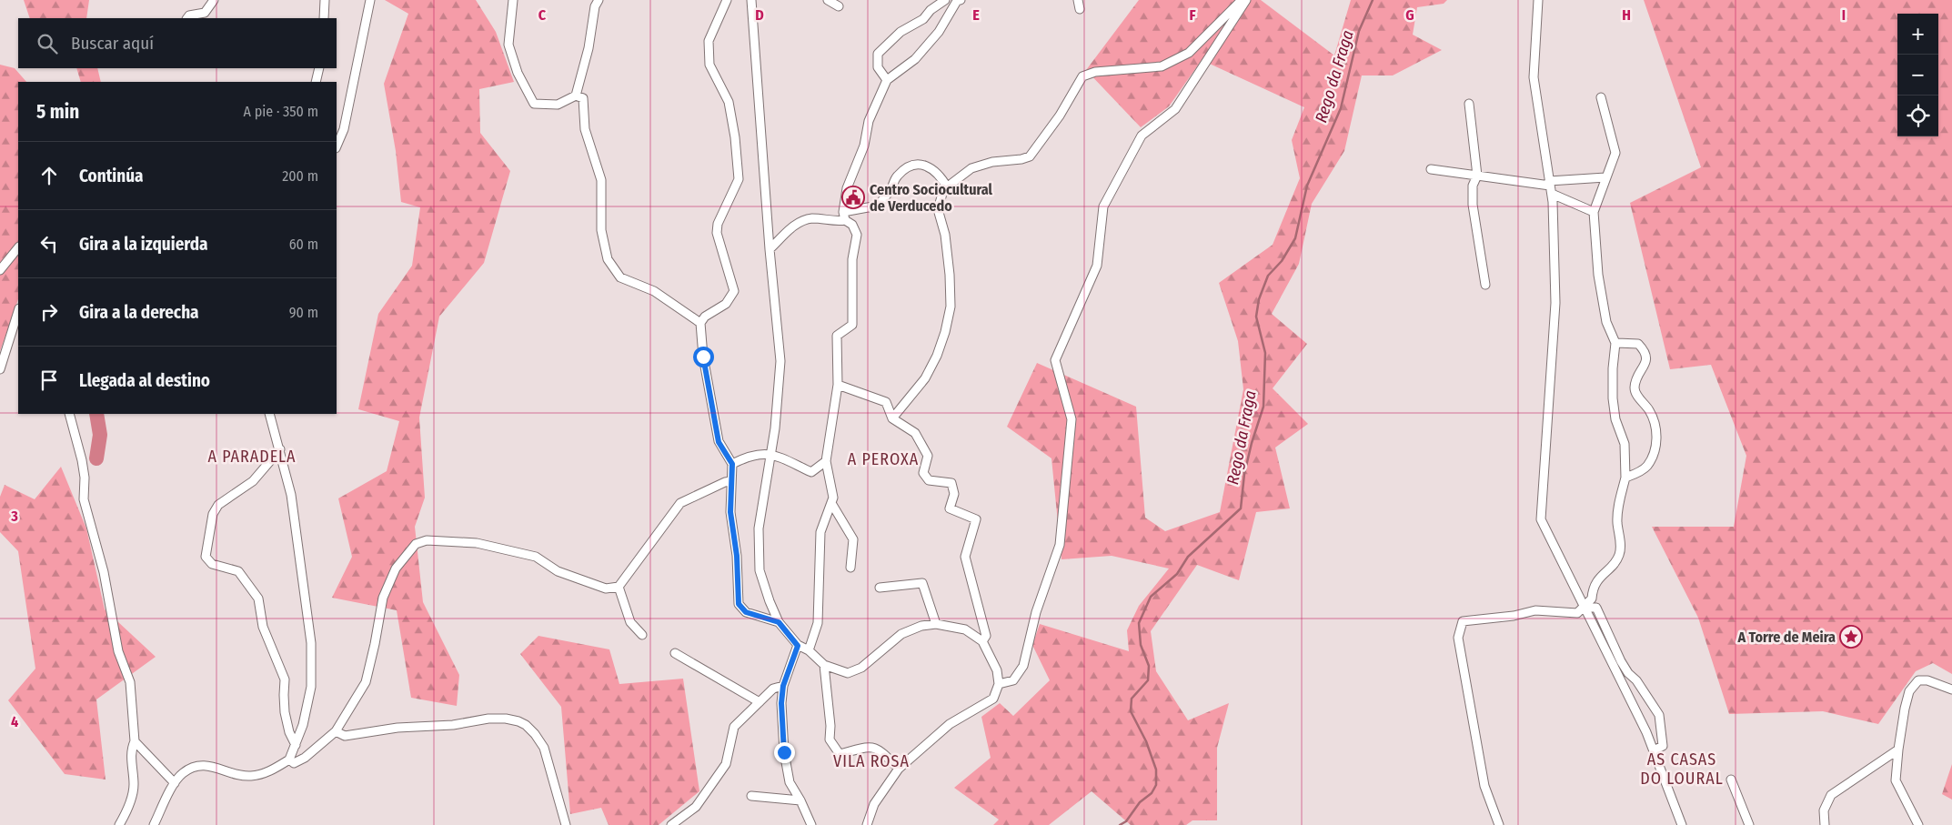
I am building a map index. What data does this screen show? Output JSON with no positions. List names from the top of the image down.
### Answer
{
  "districts": [
    "A PARADELA",
    "A PEROXA",
    "AS CASAS DO LOURAL",
    "VILA ROSA"
  ],
  "water": ["Rego da Fraga"],
  "places": {
    "public building": ["Centro Sociocultural de Verducedo"],
    "place": ["A Torre de Meira"]
  },
  "page": {
    "map_buttons": ["+", "−"],
    "search": "Buscar aquí",
    "heading": ["5 min", "A pie · 350 m"],
    "list": [
      ["Continúa", "200 m"],
      ["Gira a la izquierda", "60 m"],
      ["Gira a la derecha", "90 m"],
      "Llegada al destino"
    ]
  },
  "grid": {
    "columns": [
      "C",
      "D",
      "E",
      "F",
      "G",
      "H",
      "I"
    ],
    "rows": ["3", "4"]
  }
}
